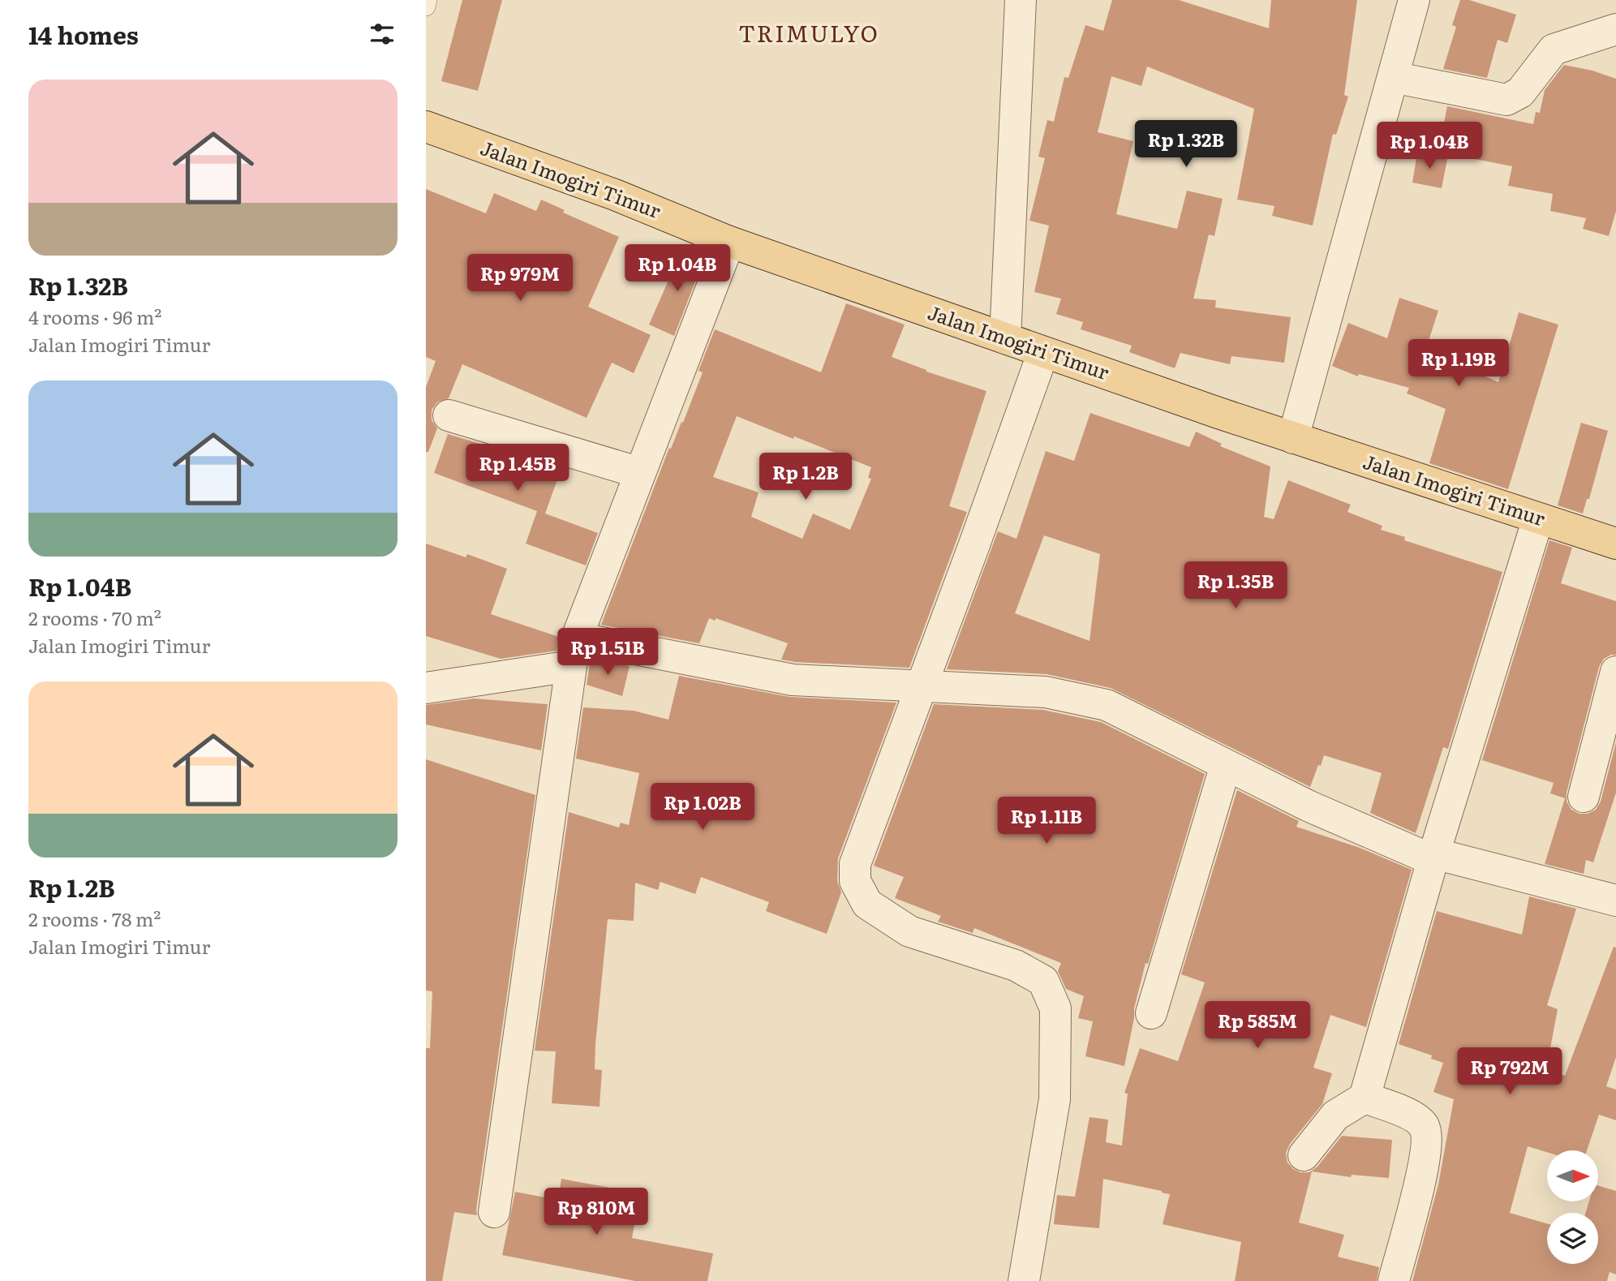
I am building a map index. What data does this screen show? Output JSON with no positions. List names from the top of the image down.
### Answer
{
  "streets": {
    "main road": ["Jalan Imogiri Timur"]
  },
  "districts": ["TRIMULYO"],
  "north": "right",
  "page": {
    "heading": "14 homes",
    "list": [
      {
        "name": "Rp 1.32B",
        "note": "4 rooms · 96 m² · Jalan Imogiri Timur"
      },
      {
        "name": "Rp 1.04B",
        "note": "2 rooms · 70 m² · Jalan Imogiri Timur"
      },
      {
        "name": "Rp 1.2B",
        "note": "2 rooms · 78 m² · Jalan Imogiri Timur"
      }
    ],
    "price": [
      "Rp 1.32B",
      "Rp 1.04B",
      "Rp 1.04B",
      "Rp 979M",
      "Rp 1.19B",
      "Rp 1.45B",
      "Rp 1.2B",
      "Rp 1.35B",
      "Rp 1.51B",
      "Rp 1.02B",
      "Rp 1.11B",
      "Rp 585M",
      "Rp 792M",
      "Rp 810M"
    ]
  }
}
